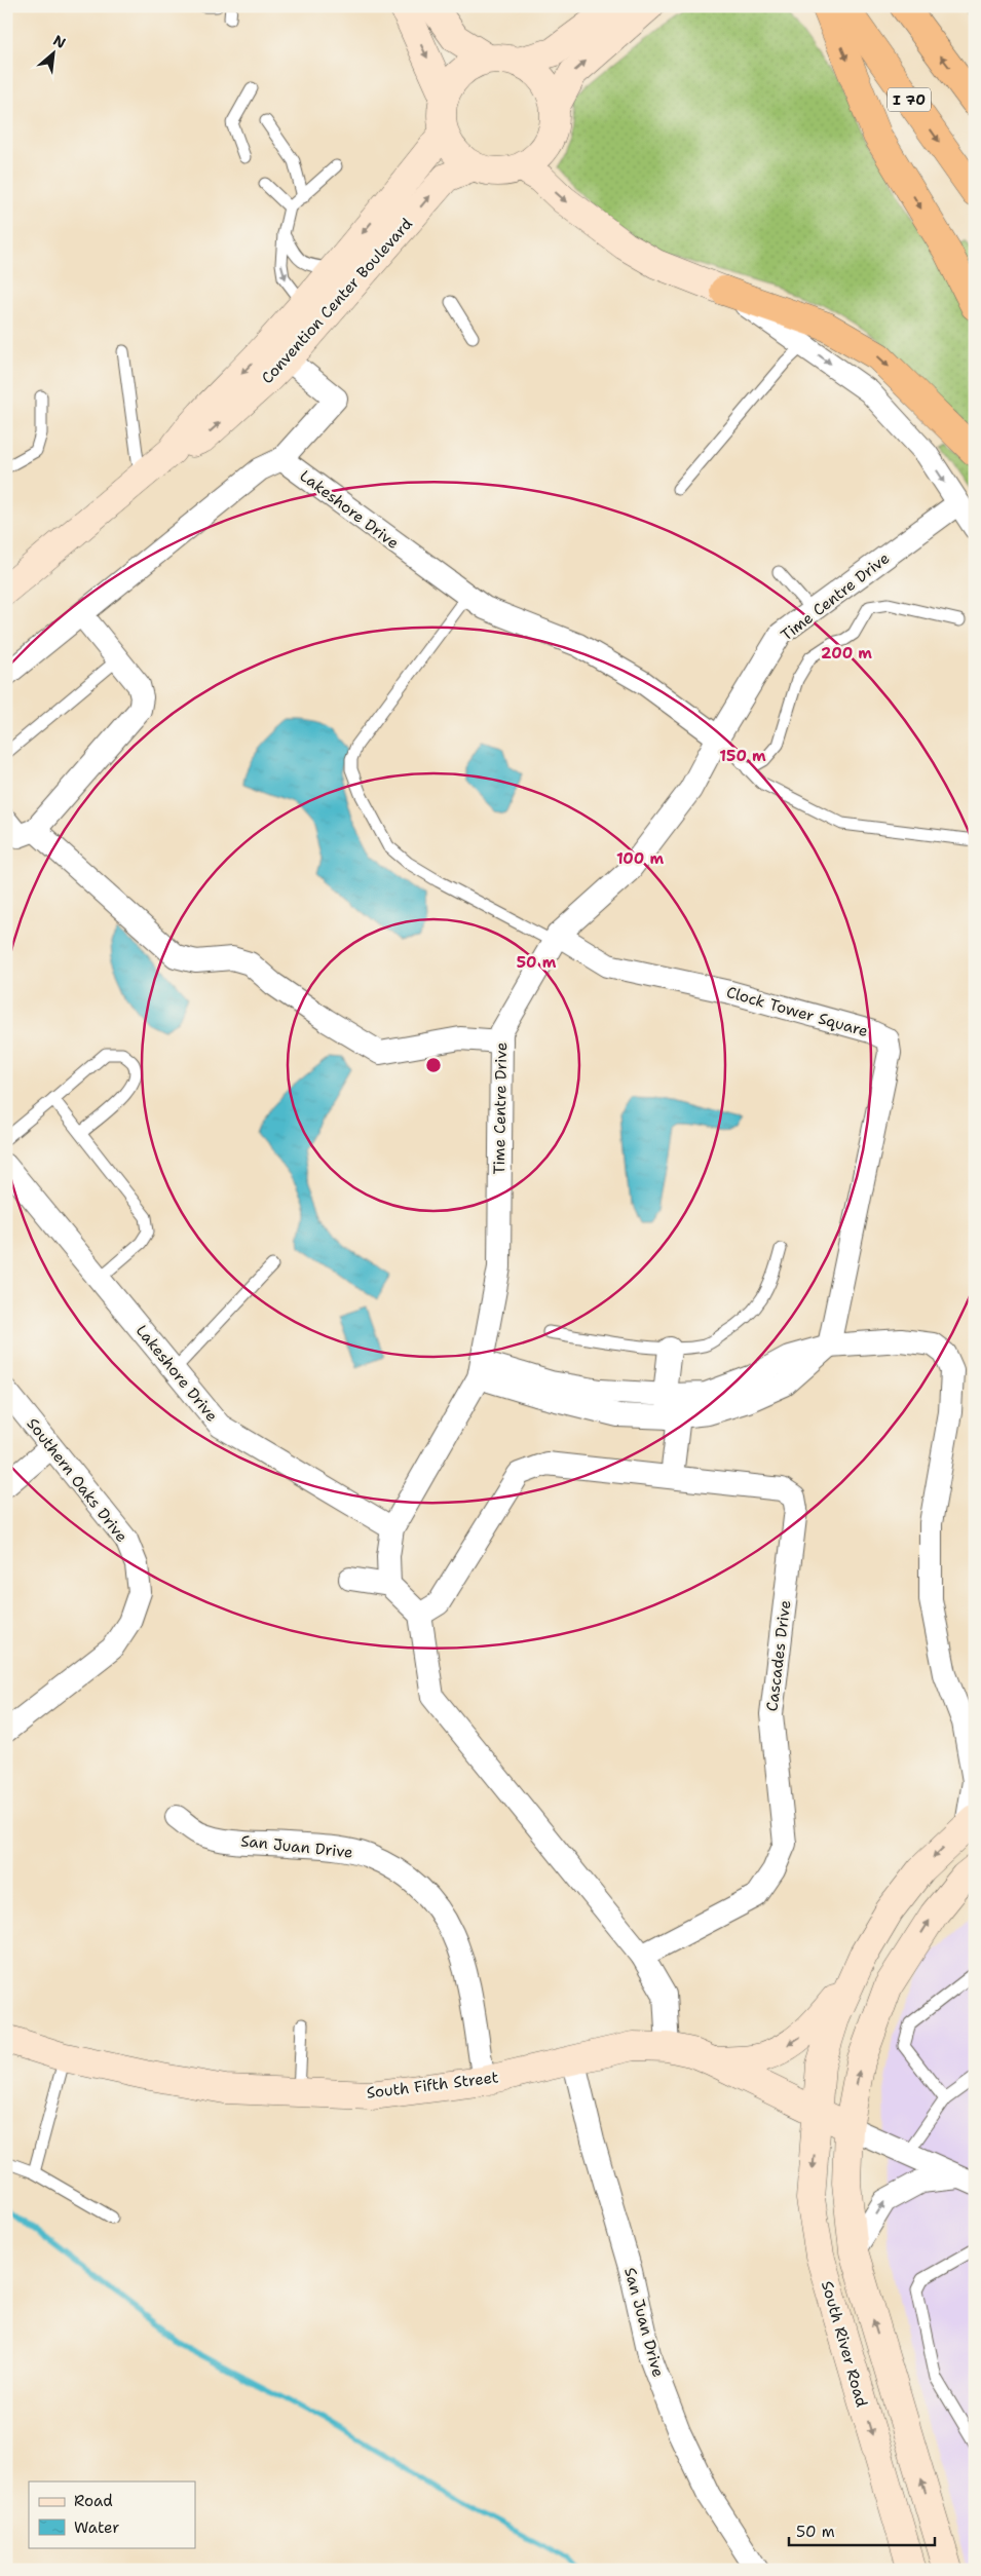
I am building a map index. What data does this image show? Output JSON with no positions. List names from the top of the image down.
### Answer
{
  "streets": {
    "highway": ["I 70"],
    "street": [
      "Convention Center Boulevard",
      "Lakeshore Drive",
      "Time Centre Drive",
      "Clock Tower Square",
      "Southern Oaks Drive",
      "Cascades Drive",
      "San Juan Drive",
      "South Fifth Street",
      "South River Road"
    ]
  },
  "crossings": [
    ["Lakeshore Drive", "Time Centre Drive"],
    ["Time Centre Drive", "Clock Tower Square"],
    ["San Juan Drive", "South Fifth Street"],
    ["South Fifth Street", "South River Road"]
  ],
  "legend": ["Road", "Water"],
  "scale_bar": "50 m",
  "north": "top right",
  "rings": [
    "200 m",
    "150 m",
    "100 m",
    "50 m"
  ]
}
